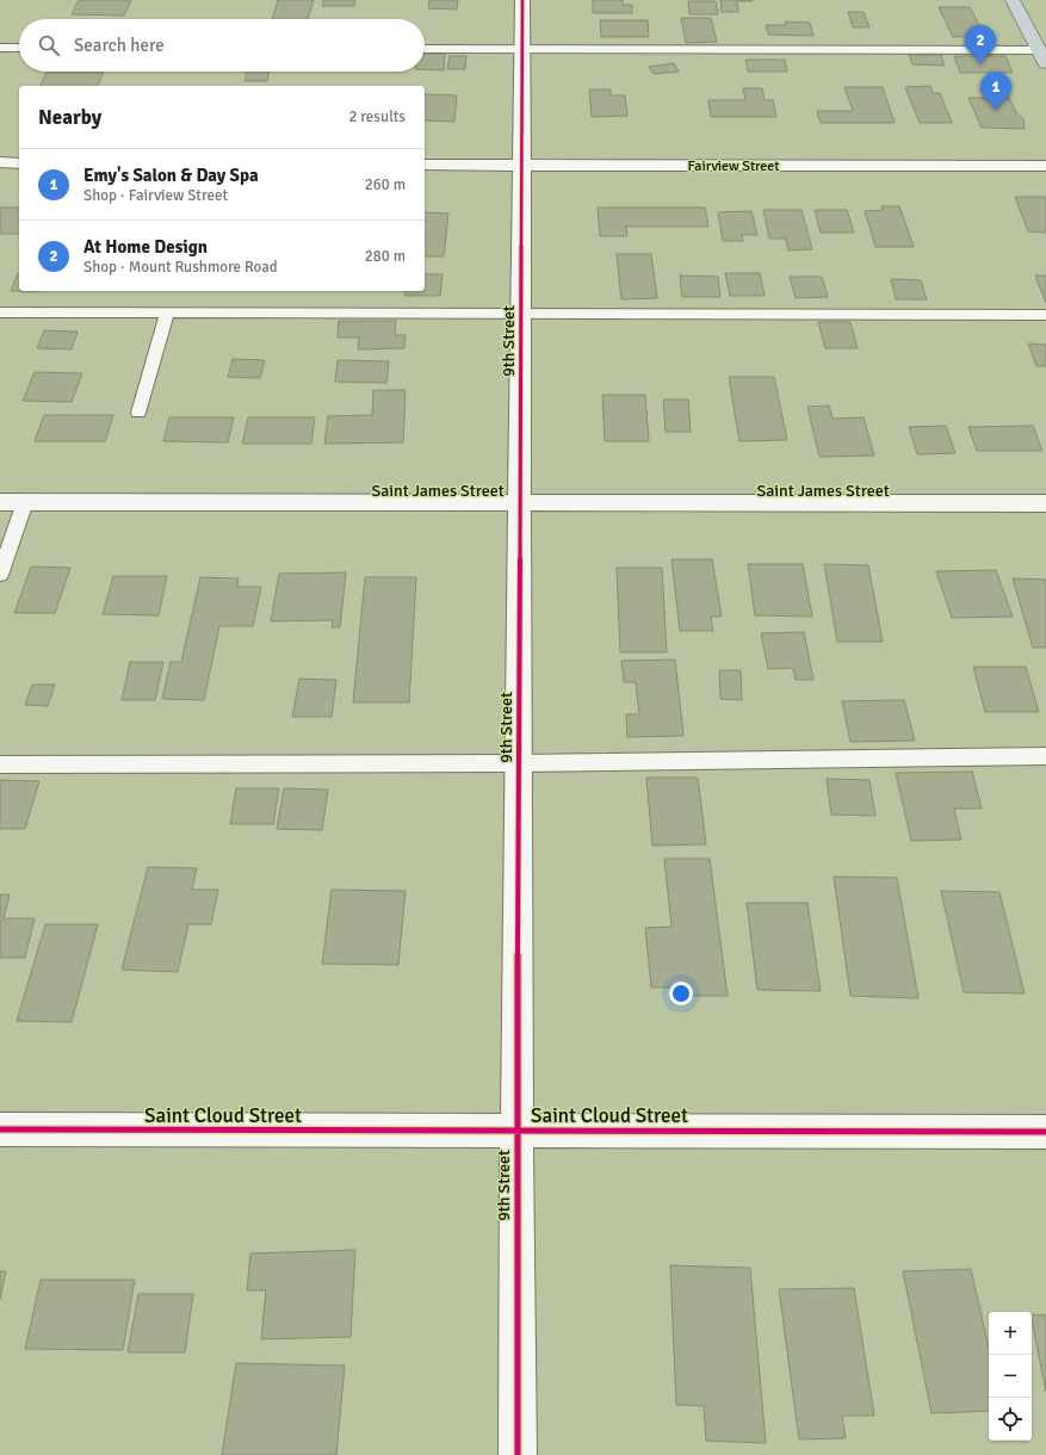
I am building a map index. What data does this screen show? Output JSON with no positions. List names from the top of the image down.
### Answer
{
  "streets": {
    "street": [
      "Fairview Street",
      "9th Street",
      "Saint James Street",
      "Saint Cloud Street"
    ]
  },
  "crossings": [
    ["Fairview Street", "9th Street"],
    ["9th Street", "Saint James Street"],
    ["9th Street", "Saint Cloud Street"]
  ],
  "page": {
    "search": "Search here",
    "pins": ["2", "1"],
    "heading": ["Nearby", "2 results"],
    "list": [
      {
        "mark": "1",
        "name": "Emy's Salon & Day Spa",
        "note": "Shop · Fairview Street",
        "value": "260 m"
      },
      {
        "mark": "2",
        "name": "At Home Design",
        "note": "Shop · Mount Rushmore Road",
        "value": "280 m"
      }
    ],
    "map_buttons": ["+", "−"]
  }
}
